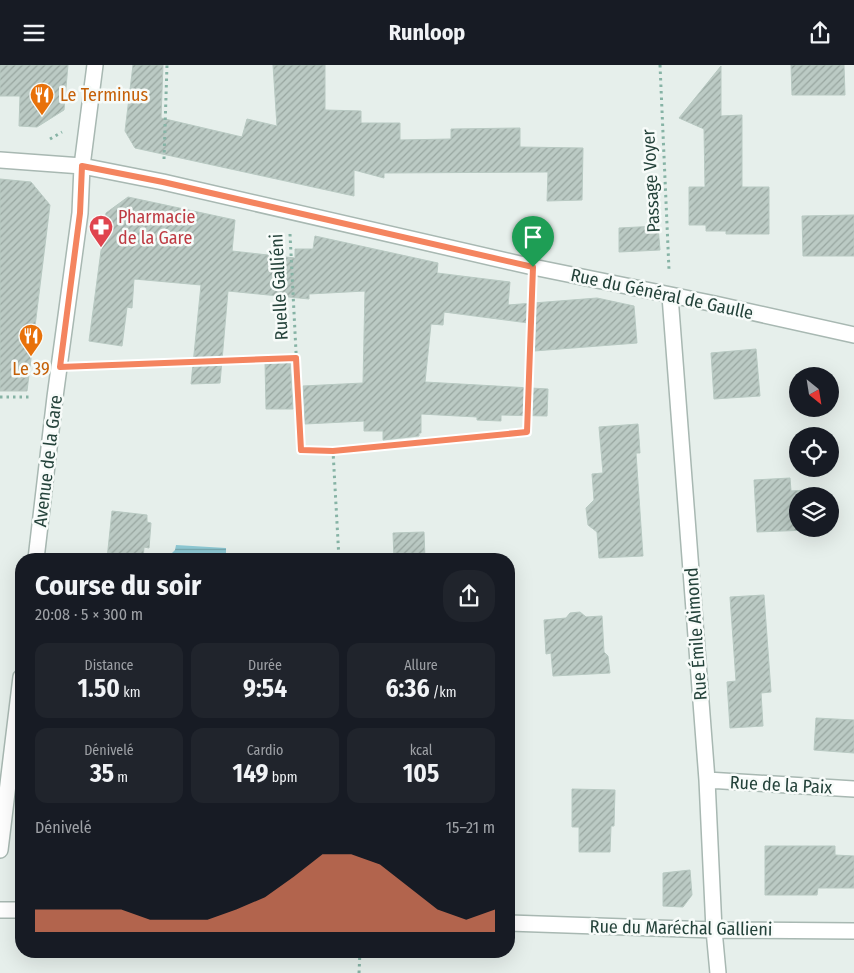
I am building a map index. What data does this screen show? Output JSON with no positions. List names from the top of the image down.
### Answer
{
  "streets": {
    "street": [
      "Rue du Général de Gaulle",
      "Avenue de la Gare",
      "Rue Émile Aimond",
      "Rue de la Paix",
      "Rue du Maréchal Gallieni"
    ],
    "path": ["Passage Voyer", "Ruelle Galliéni"]
  },
  "crossings": [
    ["Passage Voyer", "Rue du Général de Gaulle"],
    ["Passage Voyer", "Rue Émile Aimond"],
    ["Ruelle Galliéni", "Rue du Général de Gaulle"],
    ["Rue du Général de Gaulle", "Avenue de la Gare"],
    ["Rue du Général de Gaulle", "Rue Émile Aimond"],
    ["Rue Émile Aimond", "Rue de la Paix"],
    ["Rue Émile Aimond", "Rue du Maréchal Gallieni"]
  ],
  "places": {
    "restaurant": ["Le Terminus", "Le 39"],
    "pharmacy": ["Pharmacie de la Gare"]
  },
  "north": "bottom right",
  "page": {
    "header": "Runloop",
    "heading": ["Course du soir", "20:08 · 5 × 300 m"],
    "stats": [
      ["Distance", "1.50 km"],
      ["Durée", "9:54"],
      ["Allure", "6:36 /km"],
      ["Dénivelé", "35 m"],
      ["Cardio", "149 bpm"],
      ["kcal", "105"]
    ],
    "chart": ["Dénivelé", "15–21 m"]
  }
}
